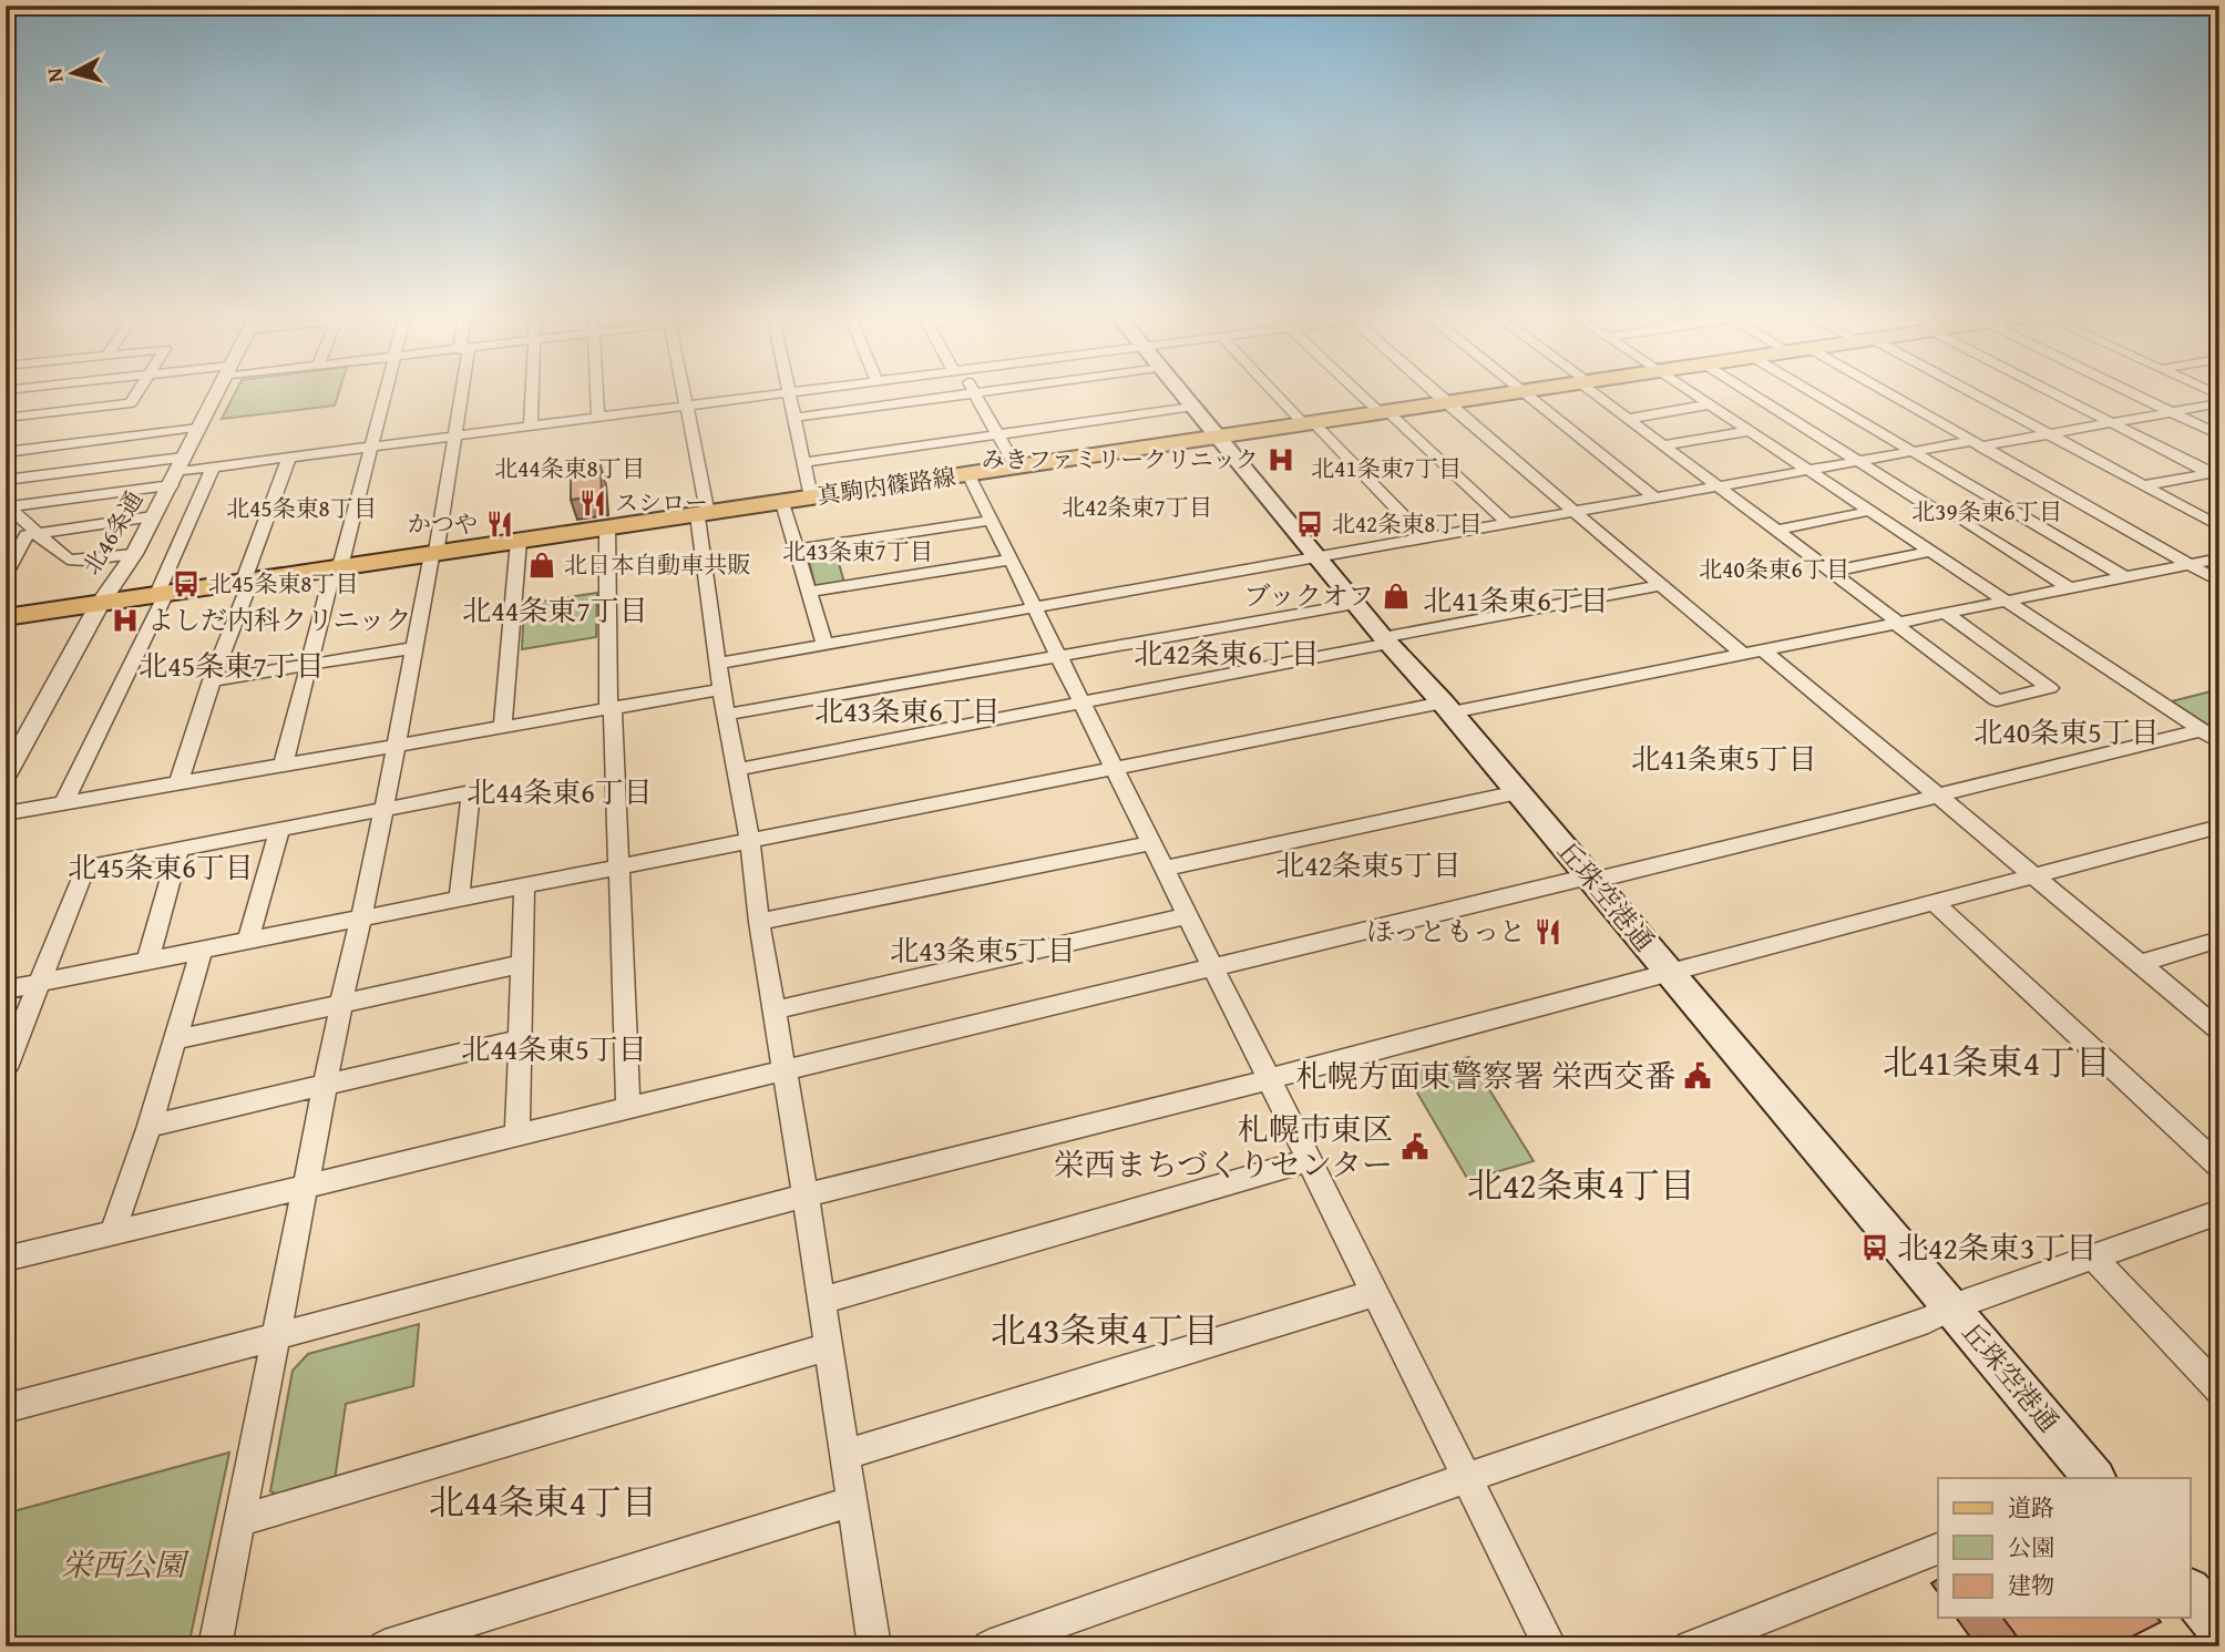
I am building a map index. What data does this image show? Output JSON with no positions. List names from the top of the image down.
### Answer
{
  "streets": {
    "main road": ["真駒内篠路線", "丘珠空港通"],
    "street": ["北46条通"]
  },
  "crossings": [
    ["真駒内篠路線", "北46条通"],
    ["真駒内篠路線", "丘珠空港通"]
  ],
  "districts": [
    "北44条東8丁目",
    "北41条東7丁目",
    "北42条東7丁目",
    "北45条東8丁目",
    "北39条東6丁目",
    "北43条東7丁目",
    "北40条東6丁目",
    "北41条東6丁目",
    "北44条東7丁目",
    "北42条東6丁目",
    "北45条東7丁目",
    "北43条東6丁目",
    "北40条東5丁目",
    "北41条東5丁目",
    "北44条東6丁目",
    "北42条東5丁目",
    "北45条東6丁目",
    "北43条東5丁目",
    "北44条東5丁目",
    "北41条東4丁目",
    "北42条東4丁目",
    "北43条東4丁目",
    "北44条東4丁目"
  ],
  "parks": ["栄西公園"],
  "places": {
    "hospital": ["みきファミリークリニック", "よしだ内科クリニック"],
    "restaurant": ["スシロー", "かつや", "ほっともっと"],
    "bus stop": ["北42条東8丁目", "北45条東8丁目", "北42条東3丁目"],
    "shop": ["北日本自動車共販", "ブックオフ"],
    "public building": ["札幌方面東警察署 栄西交番", "札幌市東区 栄西まちづくりセンター"]
  },
  "legend": ["道路", "公園", "建物"],
  "north": "left"
}
